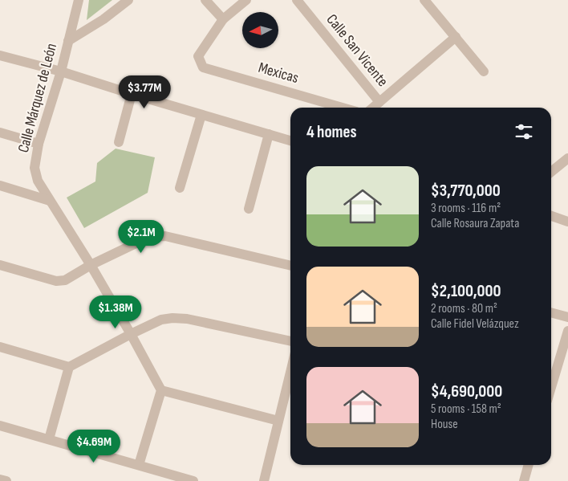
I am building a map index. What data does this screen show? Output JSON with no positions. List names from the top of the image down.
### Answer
{
  "streets": {
    "street": ["Calle San Vicente", "Mexicas", "Calle Márquez de León"]
  },
  "north": "left",
  "page": {
    "price": [
      "$3.77M",
      "$2.1M",
      "$1.38M",
      "$4.69M"
    ],
    "heading": "4 homes",
    "list": [
      {
        "name": "$3,770,000",
        "note": "3 rooms · 116 m² · Calle Rosaura Zapata"
      },
      {
        "name": "$2,100,000",
        "note": "2 rooms · 80 m² · Calle Fidel Velázquez"
      },
      {
        "name": "$4,690,000",
        "note": "5 rooms · 158 m² · House"
      }
    ]
  }
}
